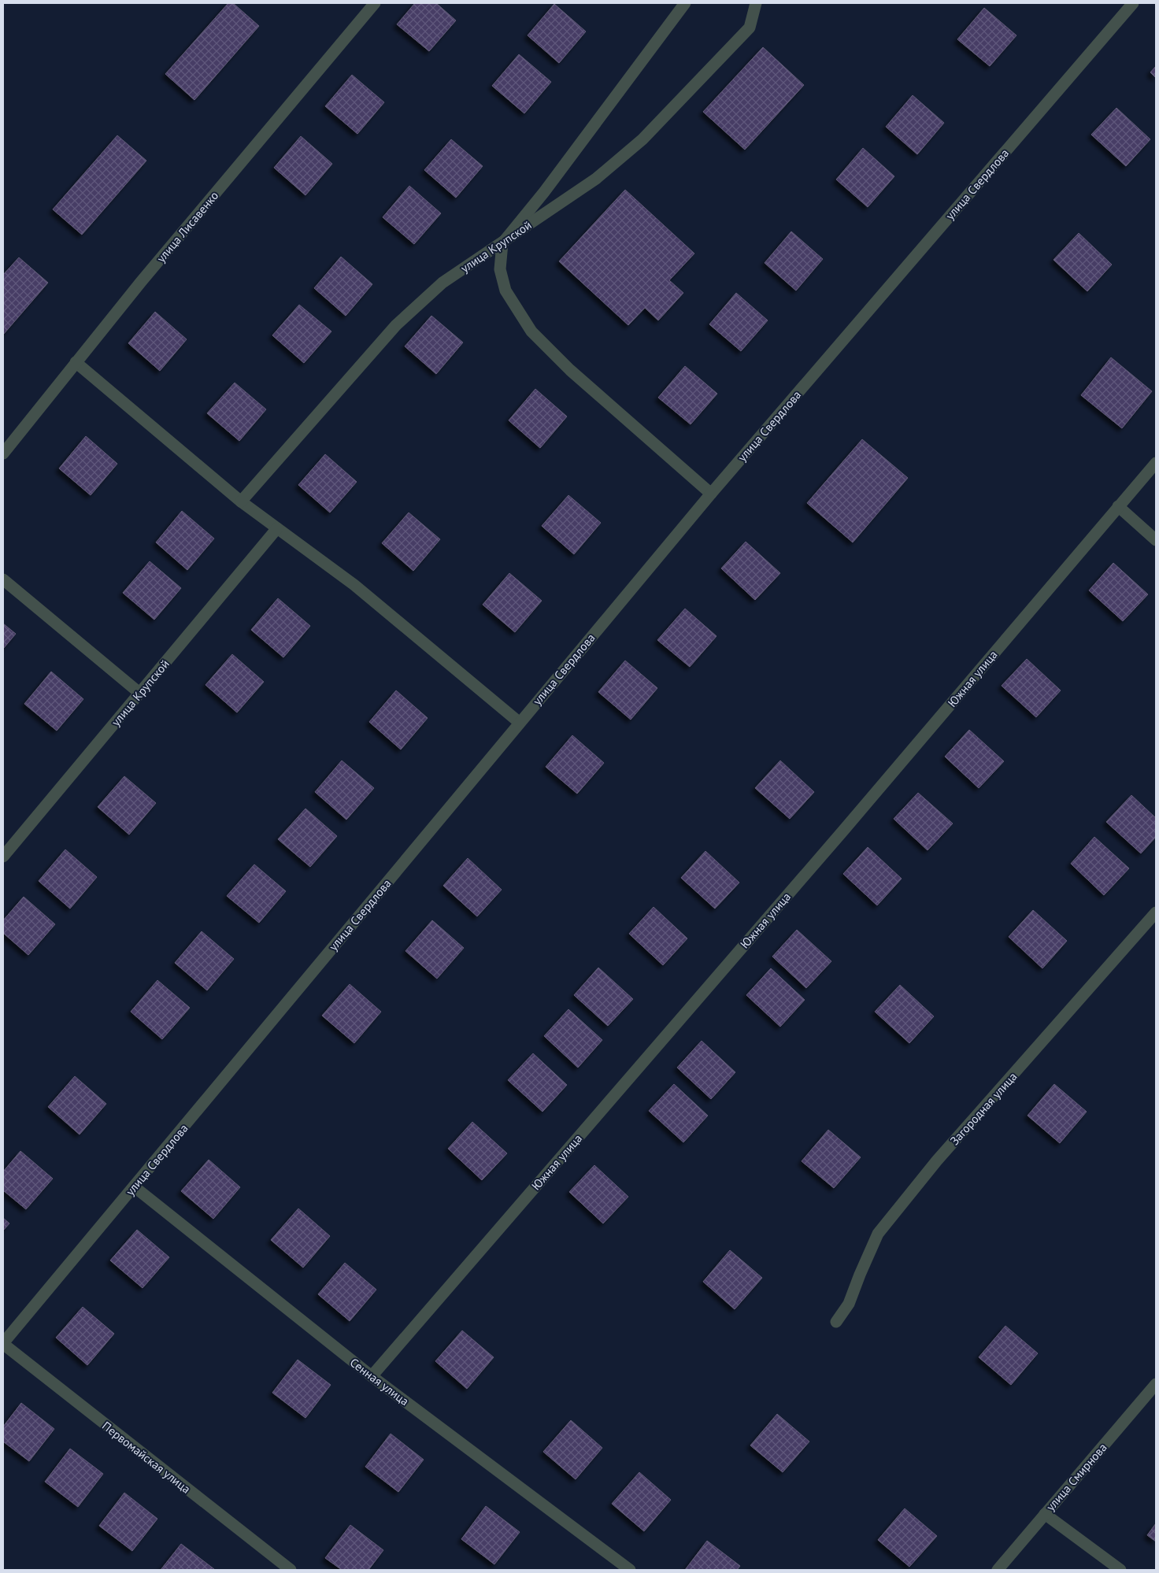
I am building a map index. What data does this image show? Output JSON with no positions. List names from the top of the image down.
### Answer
{
  "streets": {
    "street": [
      "улица Свердлова",
      "улица Лисавенко",
      "улица Крупской",
      "Южная улица",
      "Загородная улица",
      "Сенная улица",
      "Первомайская улица",
      "улица Смирнова"
    ]
  },
  "crossings": [
    ["улица Свердлова", "Сенная улица"],
    ["улица Свердлова", "Первомайская улица"],
    ["Южная улица", "Сенная улица"]
  ]
}
